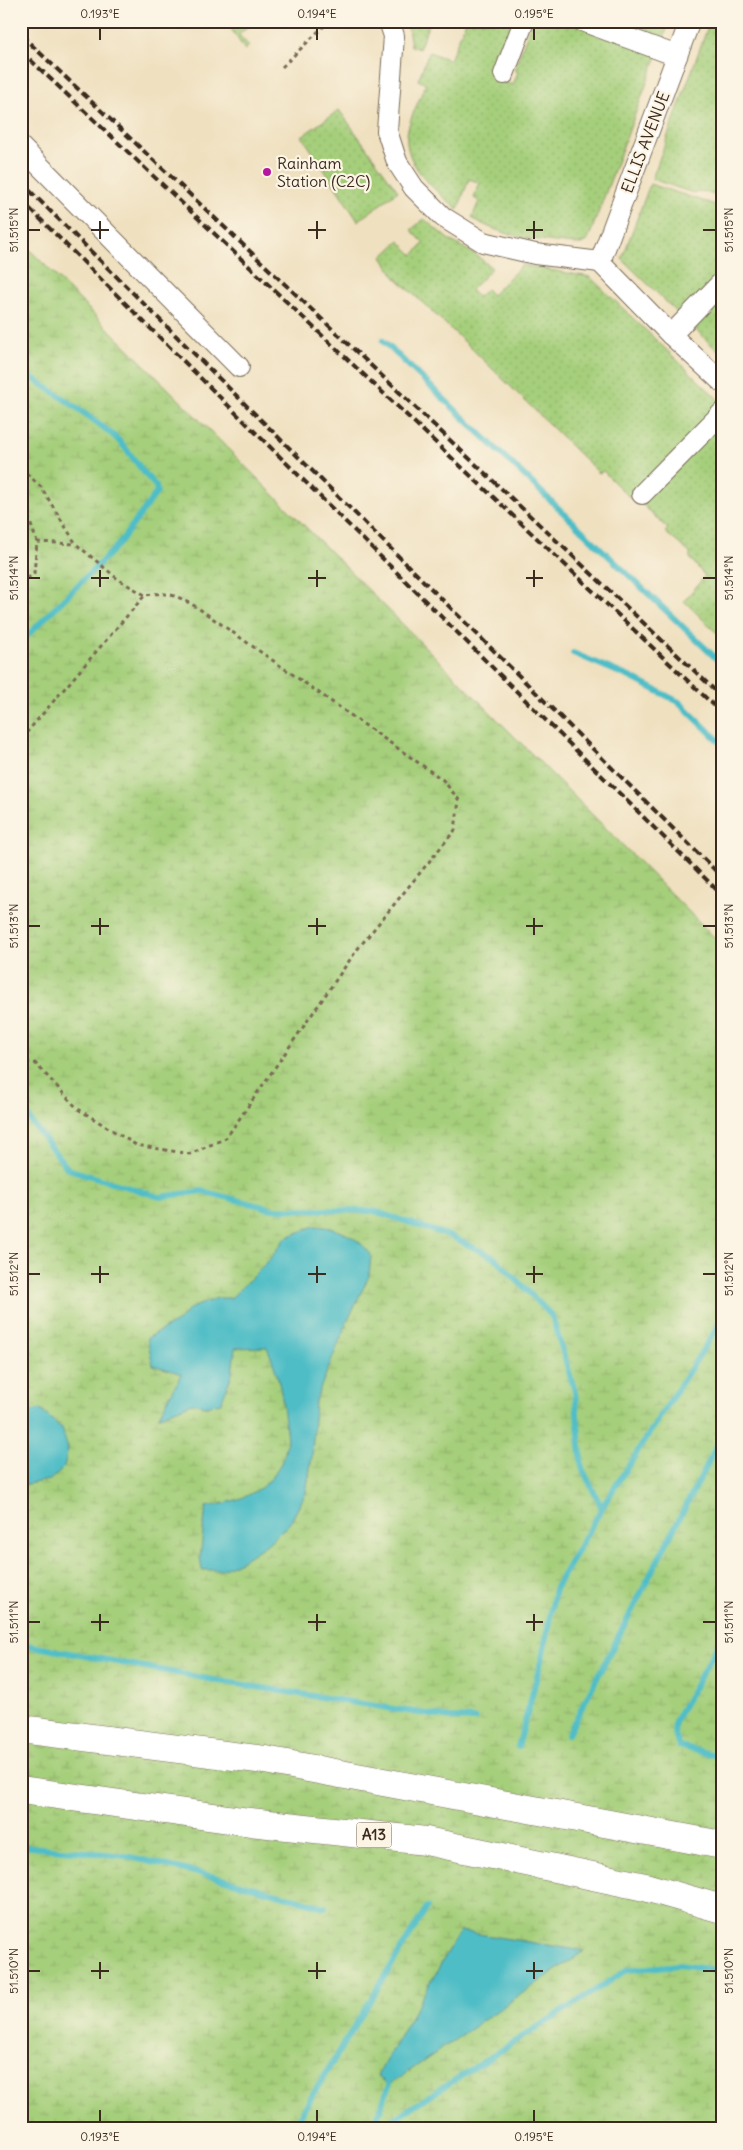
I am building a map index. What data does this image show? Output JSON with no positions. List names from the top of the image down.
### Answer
{
  "streets": {
    "highway": ["A13"],
    "street": ["ELLIS AVENUE"]
  },
  "places": ["Rainham Station (C2C)"],
  "coordinates": [
    "0.193°E",
    "0.194°E",
    "0.195°E",
    "51.515°N",
    "51.514°N",
    "51.513°N",
    "51.512°N",
    "51.511°N",
    "51.510°N"
  ]
}
